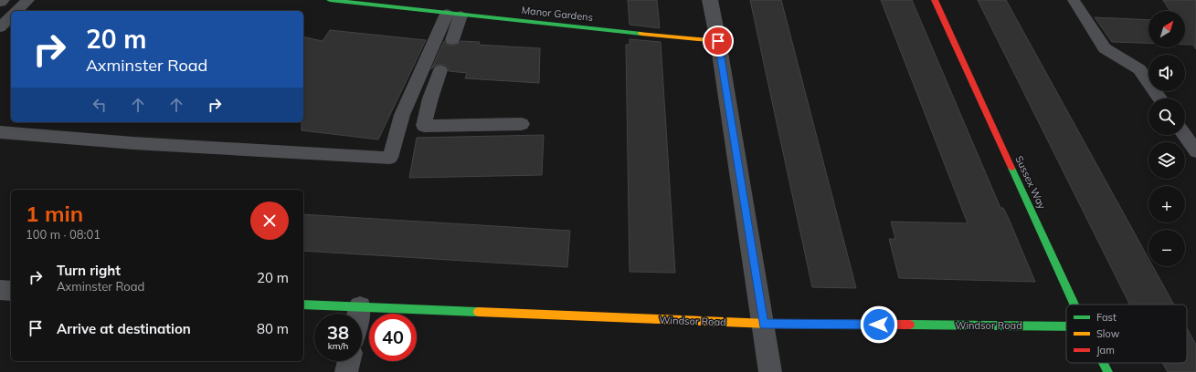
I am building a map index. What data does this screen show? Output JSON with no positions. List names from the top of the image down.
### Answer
{
  "streets": {
    "street": ["Manor Gardens", "Sussex Way", "Windsor Road"]
  },
  "legend": ["Fast", "Slow", "Jam"],
  "north": "top right",
  "page": {
    "map_buttons": ["+", "−"],
    "turn": ["20 m", "Axminster Road"],
    "heading": ["1 min", "100 m · 08:01"],
    "list": [
      {
        "name": "Turn right",
        "note": "Axminster Road",
        "value": "20 m"
      },
      {
        "name": "Arrive at destination",
        "value": "80 m"
      }
    ],
    "speed": "38 km/h",
    "limit": "40"
  }
}
